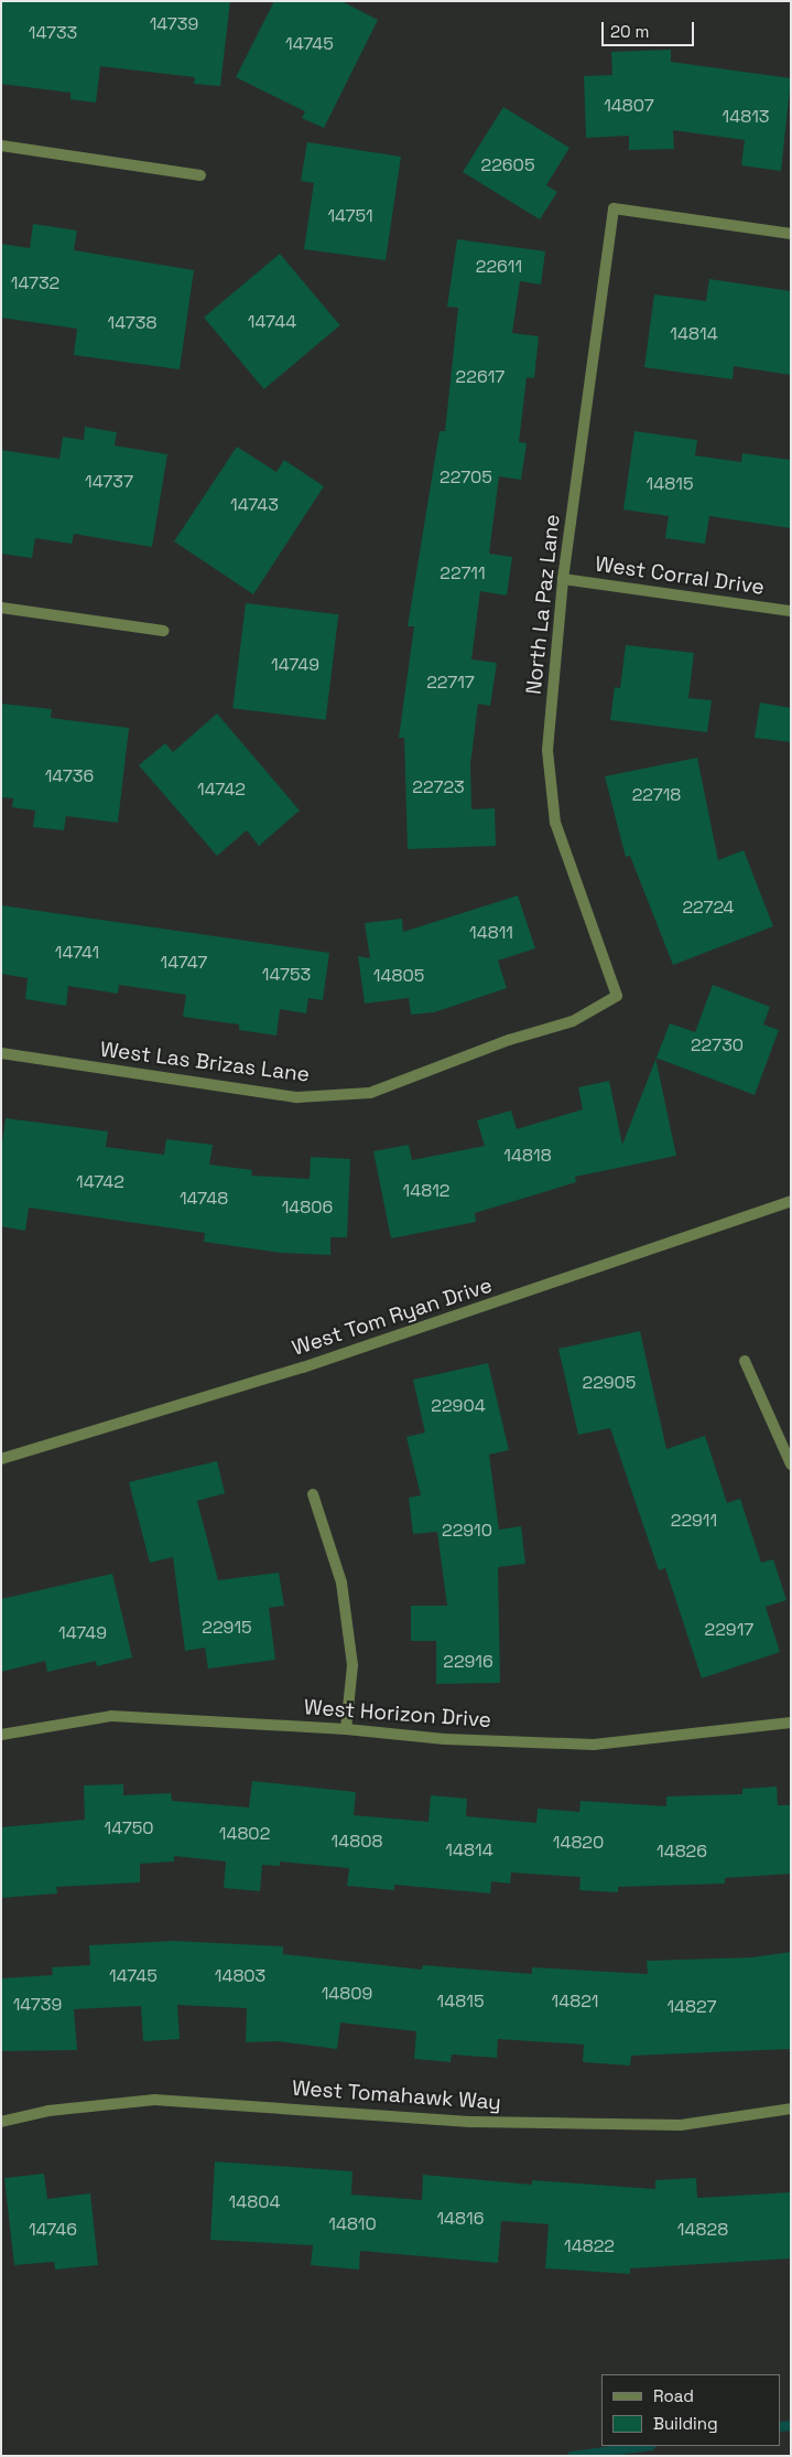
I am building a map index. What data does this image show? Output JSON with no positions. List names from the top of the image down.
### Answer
{
  "streets": {
    "street": [
      "West Corral Drive",
      "North La Paz Lane",
      "West Las Brizas Lane",
      "West Tom Ryan Drive",
      "West Horizon Drive",
      "West Tomahawk Way"
    ]
  },
  "crossings": [
    ["West Corral Drive", "North La Paz Lane"],
    ["North La Paz Lane", "West Las Brizas Lane"]
  ],
  "house_numbers": [
    "14739",
    "14733",
    "14745",
    "14807",
    "14813",
    "22605",
    "14751",
    "22611",
    "14732",
    "14744",
    "14738",
    "14814",
    "22617",
    "22705",
    "14737",
    "14815",
    "14743",
    "22711",
    "14749",
    "22717",
    "14736",
    "22723",
    "14742",
    "22718",
    "22724",
    "14811",
    "14741",
    "14747",
    "14753",
    "14805",
    "22730",
    "14818",
    "14742",
    "14812",
    "14748",
    "14806",
    "22905",
    "22904",
    "22911",
    "22910",
    "22915",
    "22917",
    "14749",
    "22916",
    "14750",
    "14802",
    "14808",
    "14820",
    "14814",
    "14826",
    "14745",
    "14803",
    "14809",
    "14815",
    "14821",
    "14739",
    "14827",
    "14804",
    "14816",
    "14810",
    "14746",
    "14828",
    "14822"
  ],
  "legend": ["Road", "Building"],
  "scale_bar": "20 m"
}
